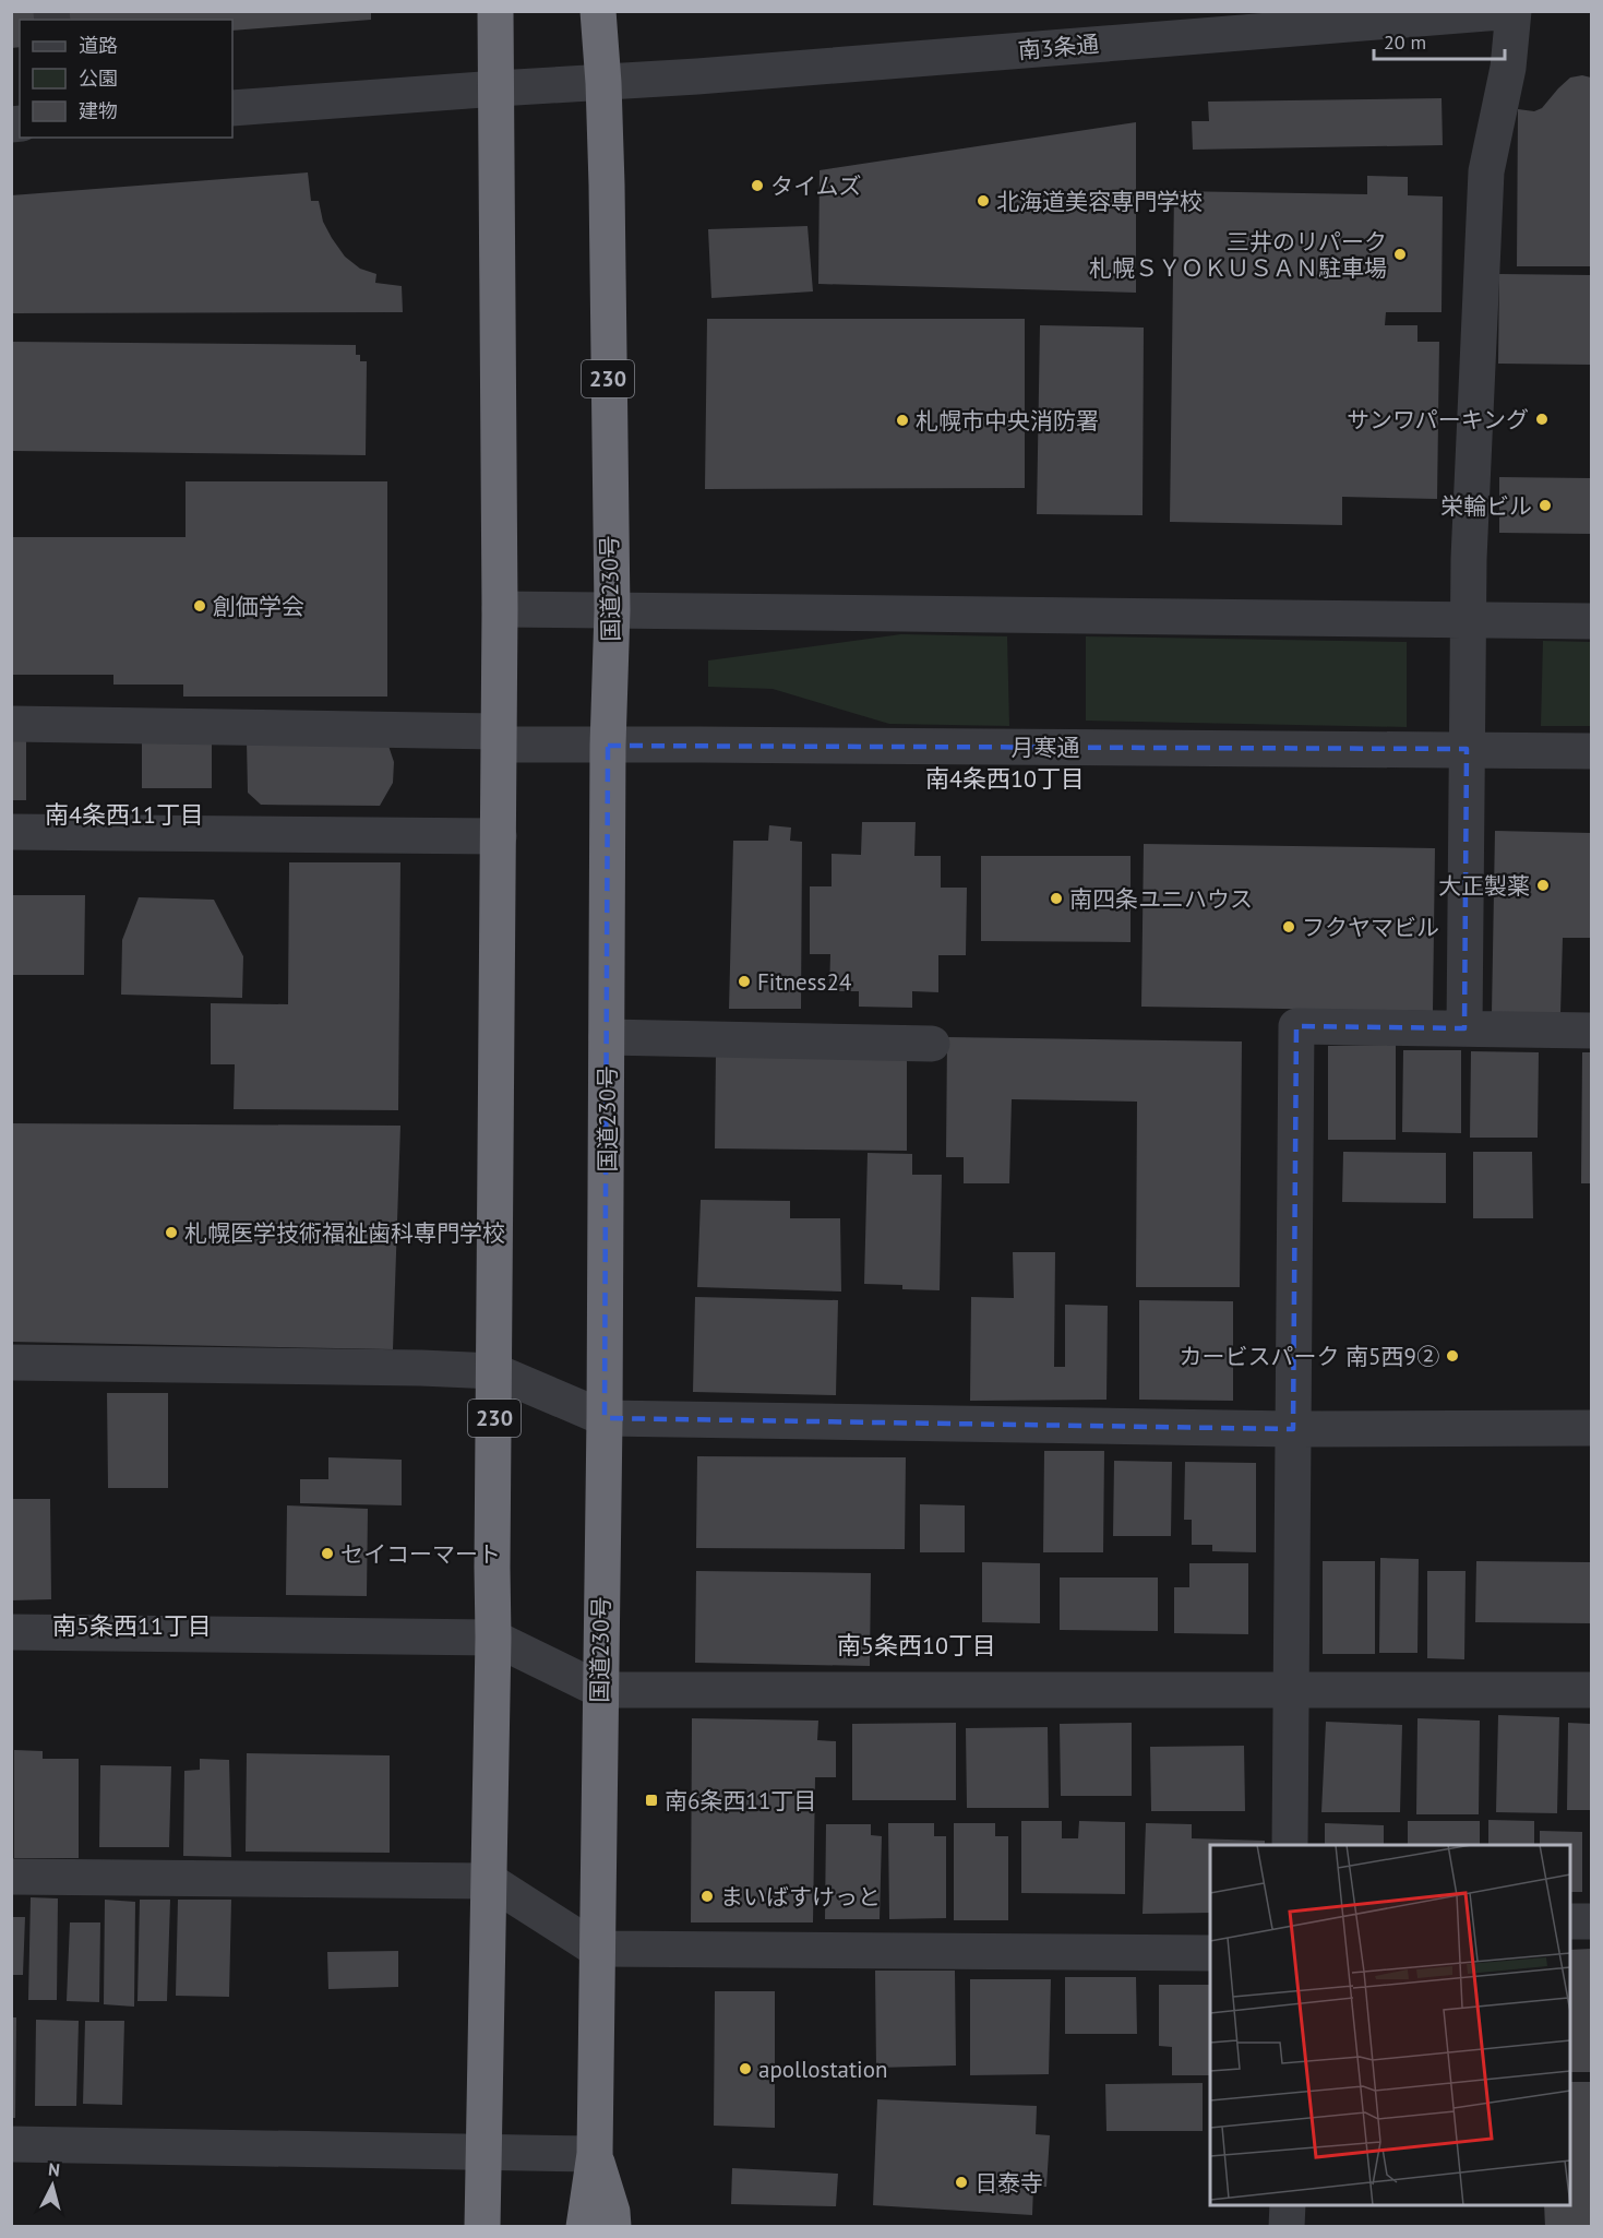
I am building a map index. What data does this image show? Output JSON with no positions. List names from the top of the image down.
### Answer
{
  "streets": {
    "highway": ["230", "国道230号"],
    "street": ["南3条通", "月寒通"]
  },
  "crossings": [
    ["南3条通", "230"],
    ["南3条通", "国道230号"],
    ["230", "月寒通"],
    ["国道230号", "月寒通"]
  ],
  "districts": [
    "南4条西10丁目",
    "南4条西11丁目",
    "南5条西11丁目",
    "南5条西10丁目"
  ],
  "places": {
    "other": [
      "タイムズ",
      "北海道美容専門学校",
      "三井のリパーク 札幌ＳＹＯＫＵＳＡＮ駐車場",
      "サンワパーキング",
      "札幌市中央消防署",
      "栄輪ビル",
      "創価学会",
      "大正製薬",
      "南四条ユニハウス",
      "フクヤマビル",
      "Fitness24",
      "札幌医学技術福祉歯科専門学校",
      "カービスパーク 南5西9②",
      "セイコーマート",
      "まいばすけっと",
      "apollostation",
      "日泰寺"
    ],
    "transit": ["南6条西11丁目"]
  },
  "legend": ["道路", "公園", "建物"],
  "scale_bar": "20 m",
  "north": "top"
}
